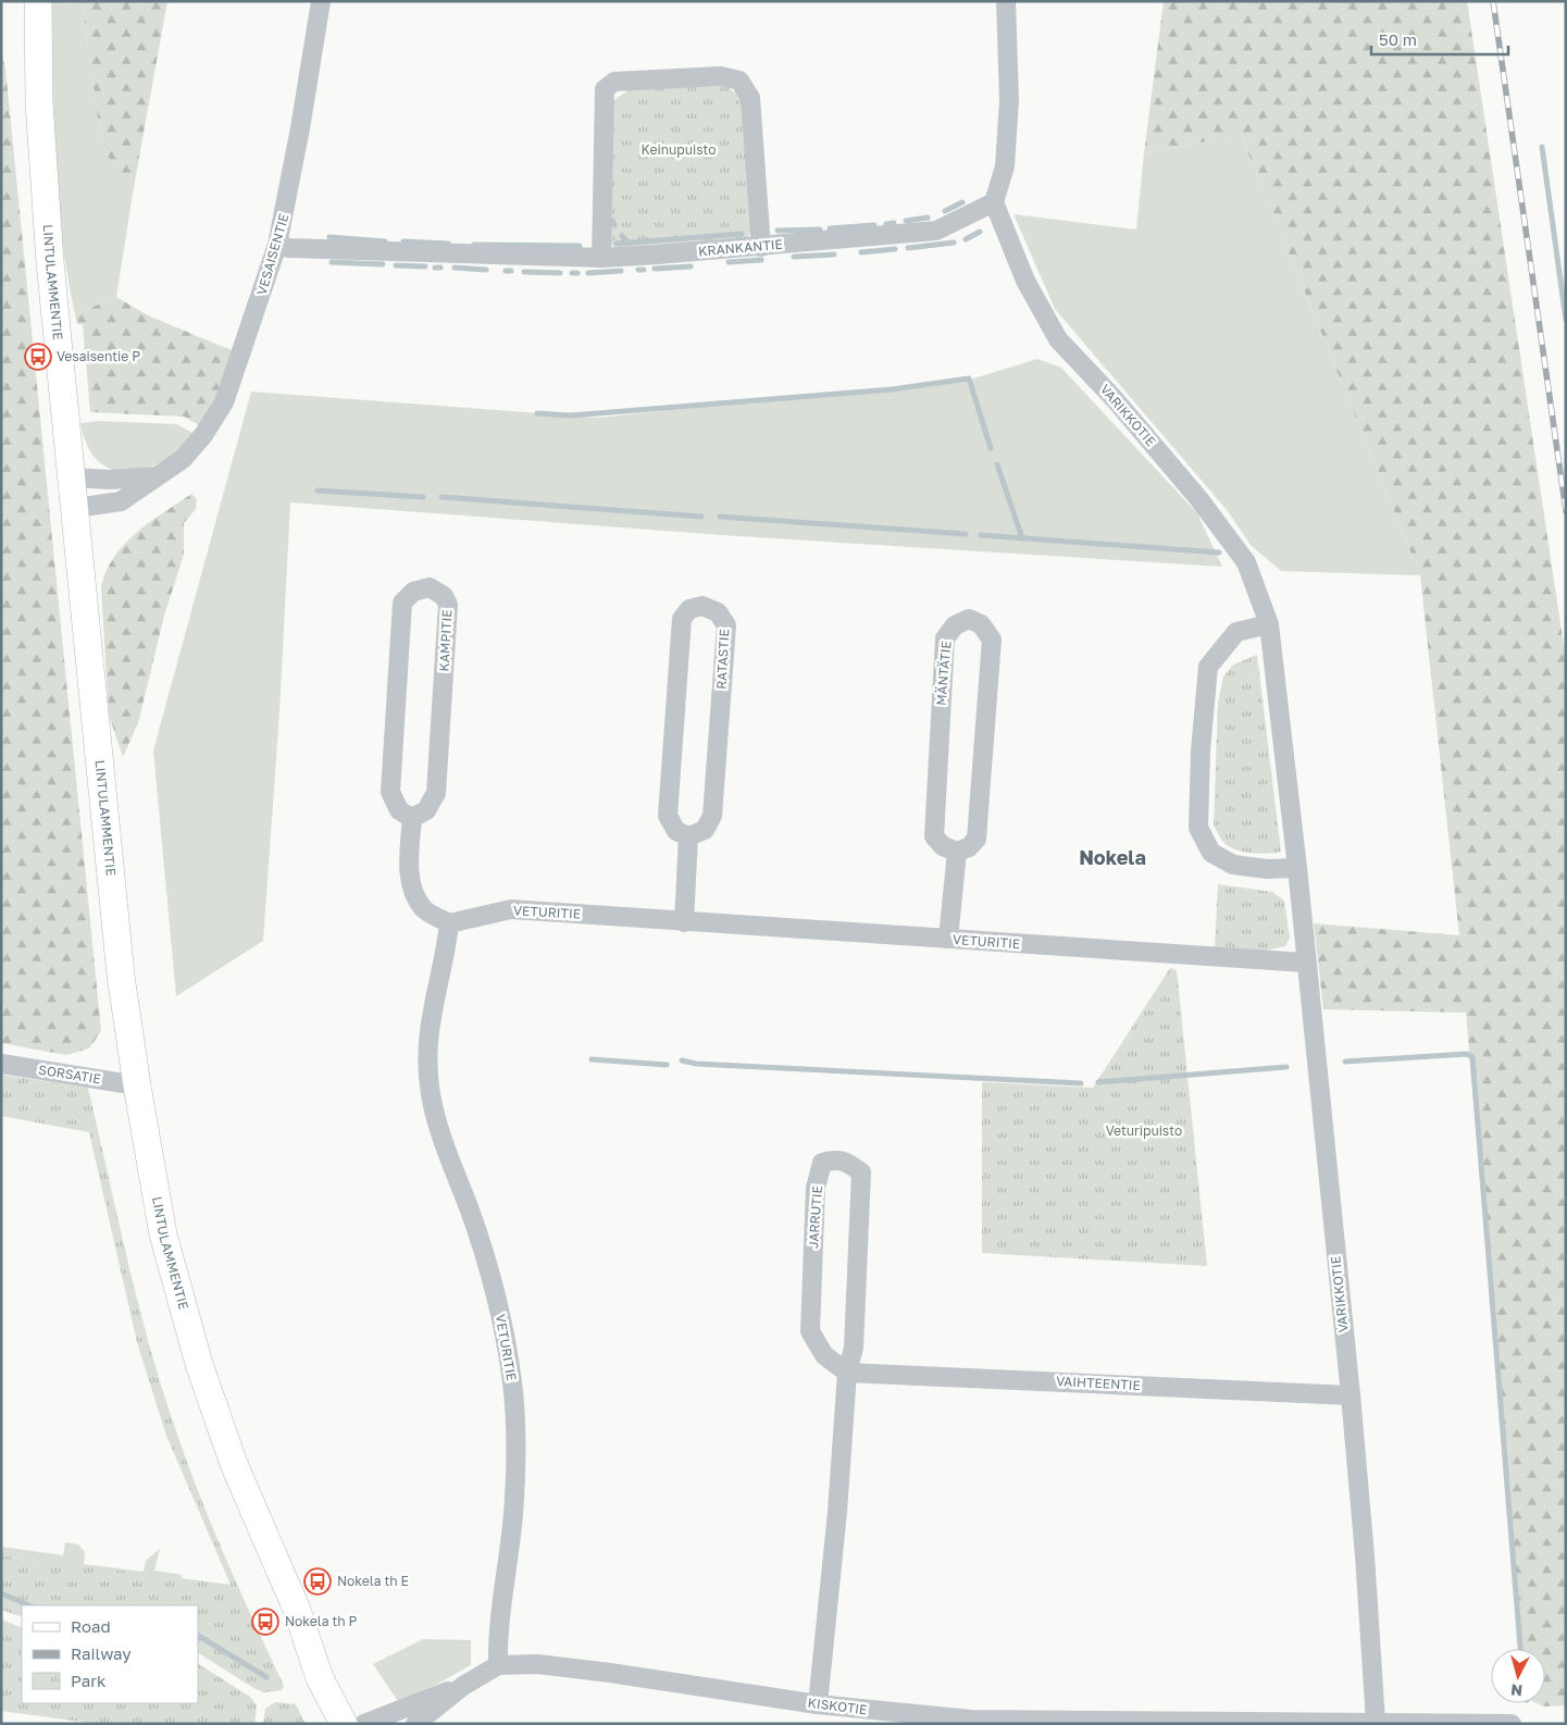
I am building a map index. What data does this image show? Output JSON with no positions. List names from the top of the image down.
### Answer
{
  "streets": {
    "street": [
      "KRANKANTIE",
      "VESAISENTIE",
      "LINTULAMMENTIE",
      "VARIKKOTIE",
      "KAMPITIE",
      "RATASTIE",
      "MÄNTÄTIE",
      "VETURITIE",
      "SORSATIE",
      "JARRUTIE",
      "VAIHTEENTIE",
      "KISKOTIE"
    ]
  },
  "crossings": [
    ["KRANKANTIE", "VESAISENTIE"],
    ["KRANKANTIE", "VARIKKOTIE"],
    ["VESAISENTIE", "LINTULAMMENTIE"],
    ["LINTULAMMENTIE", "SORSATIE"],
    ["LINTULAMMENTIE", "KISKOTIE"],
    ["VARIKKOTIE", "VETURITIE"],
    ["VARIKKOTIE", "VAIHTEENTIE"],
    ["VARIKKOTIE", "KISKOTIE"],
    ["VETURITIE", "KISKOTIE"],
    ["JARRUTIE", "VAIHTEENTIE"],
    ["JARRUTIE", "KISKOTIE"]
  ],
  "districts": ["Nokela"],
  "parks": ["Keinupuisto", "Veturipuisto"],
  "places": {
    "bus stop": ["Vesaisentie P", "Nokela th E", "Nokela th P"]
  },
  "legend": ["Road", "Railway", "Park"],
  "scale_bar": "50 m",
  "north": "bottom"
}
